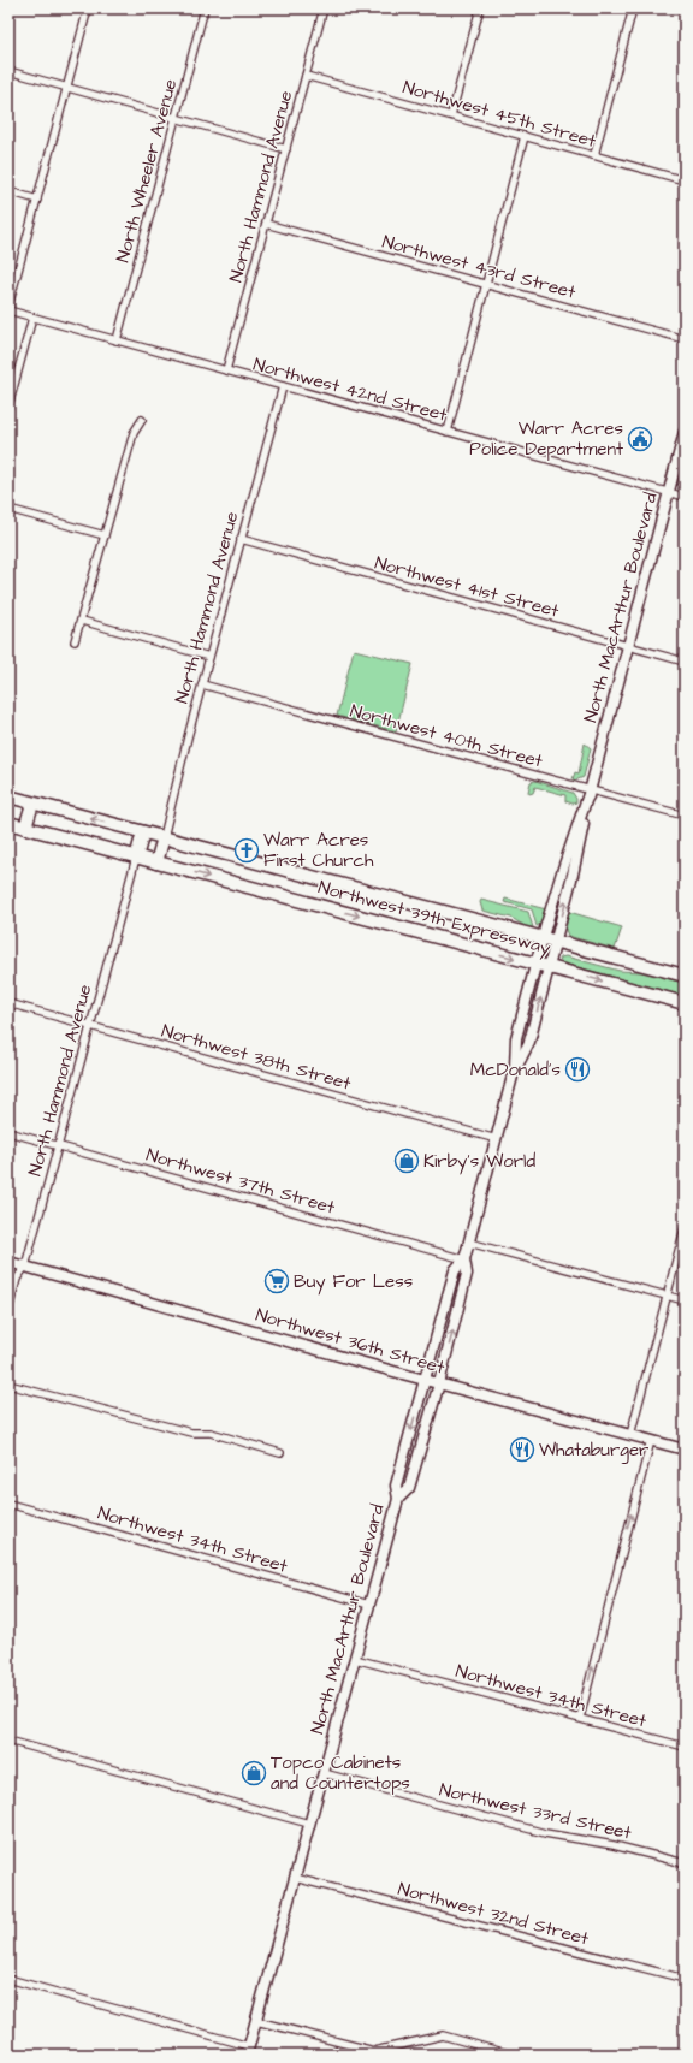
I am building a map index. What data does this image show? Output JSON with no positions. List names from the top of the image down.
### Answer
{
  "streets": {
    "highway": ["Northwest 39th Expressway"],
    "main road": ["North MacArthur Boulevard", "Northwest 36th Street"],
    "street": [
      "Northwest 45th Street",
      "North Wheeler Avenue",
      "North Hammond Avenue",
      "Northwest 43rd Street",
      "Northwest 42nd Street",
      "Northwest 41st Street",
      "Northwest 40th Street",
      "Northwest 38th Street",
      "Northwest 37th Street",
      "Northwest 34th Street",
      "Northwest 33rd Street",
      "Northwest 32nd Street"
    ]
  },
  "crossings": [
    ["Northwest 45th Street", "North Hammond Avenue"],
    ["North Wheeler Avenue", "Northwest 42nd Street"],
    ["North Hammond Avenue", "Northwest 43rd Street"],
    ["North Hammond Avenue", "Northwest 42nd Street"],
    ["North Hammond Avenue", "Northwest 41st Street"],
    ["North Hammond Avenue", "Northwest 40th Street"],
    ["North Hammond Avenue", "Northwest 39th Expressway"],
    ["North Hammond Avenue", "Northwest 38th Street"],
    ["North Hammond Avenue", "Northwest 37th Street"],
    ["North Hammond Avenue", "Northwest 36th Street"],
    ["Northwest 42nd Street", "North MacArthur Boulevard"],
    ["Northwest 41st Street", "North MacArthur Boulevard"],
    ["North MacArthur Boulevard", "Northwest 40th Street"],
    ["North MacArthur Boulevard", "Northwest 39th Expressway"],
    ["North MacArthur Boulevard", "Northwest 38th Street"],
    ["North MacArthur Boulevard", "Northwest 37th Street"],
    ["North MacArthur Boulevard", "Northwest 36th Street"],
    ["North MacArthur Boulevard", "Northwest 34th Street"],
    ["North MacArthur Boulevard", "Northwest 33rd Street"],
    ["North MacArthur Boulevard", "Northwest 32nd Street"]
  ],
  "places": {
    "public building": ["Warr Acres Police Department"],
    "church": ["Warr Acres First Church"],
    "restaurant": ["McDonald's", "Whataburger"],
    "shop": ["Kirby's World", "Topco Cabinets and Countertops"],
    "supermarket": ["Buy For Less"]
  }
}
